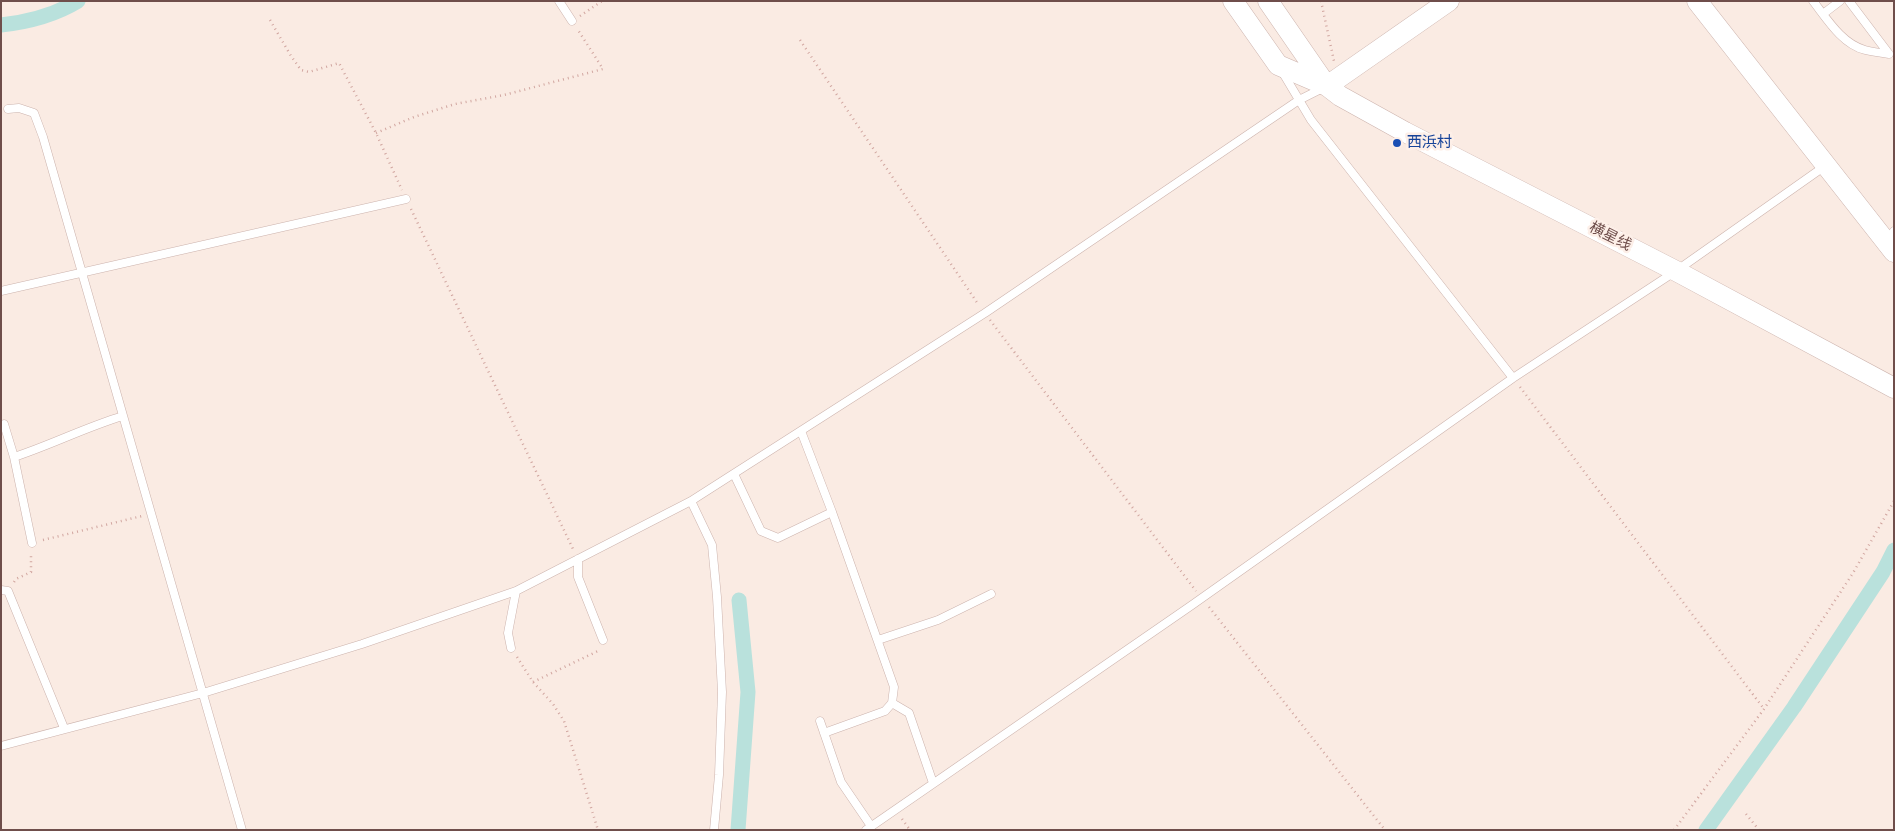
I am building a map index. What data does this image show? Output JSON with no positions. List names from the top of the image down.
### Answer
{
  "streets": {
    "street": ["横星线"]
  },
  "places": ["西浜村"]
}
